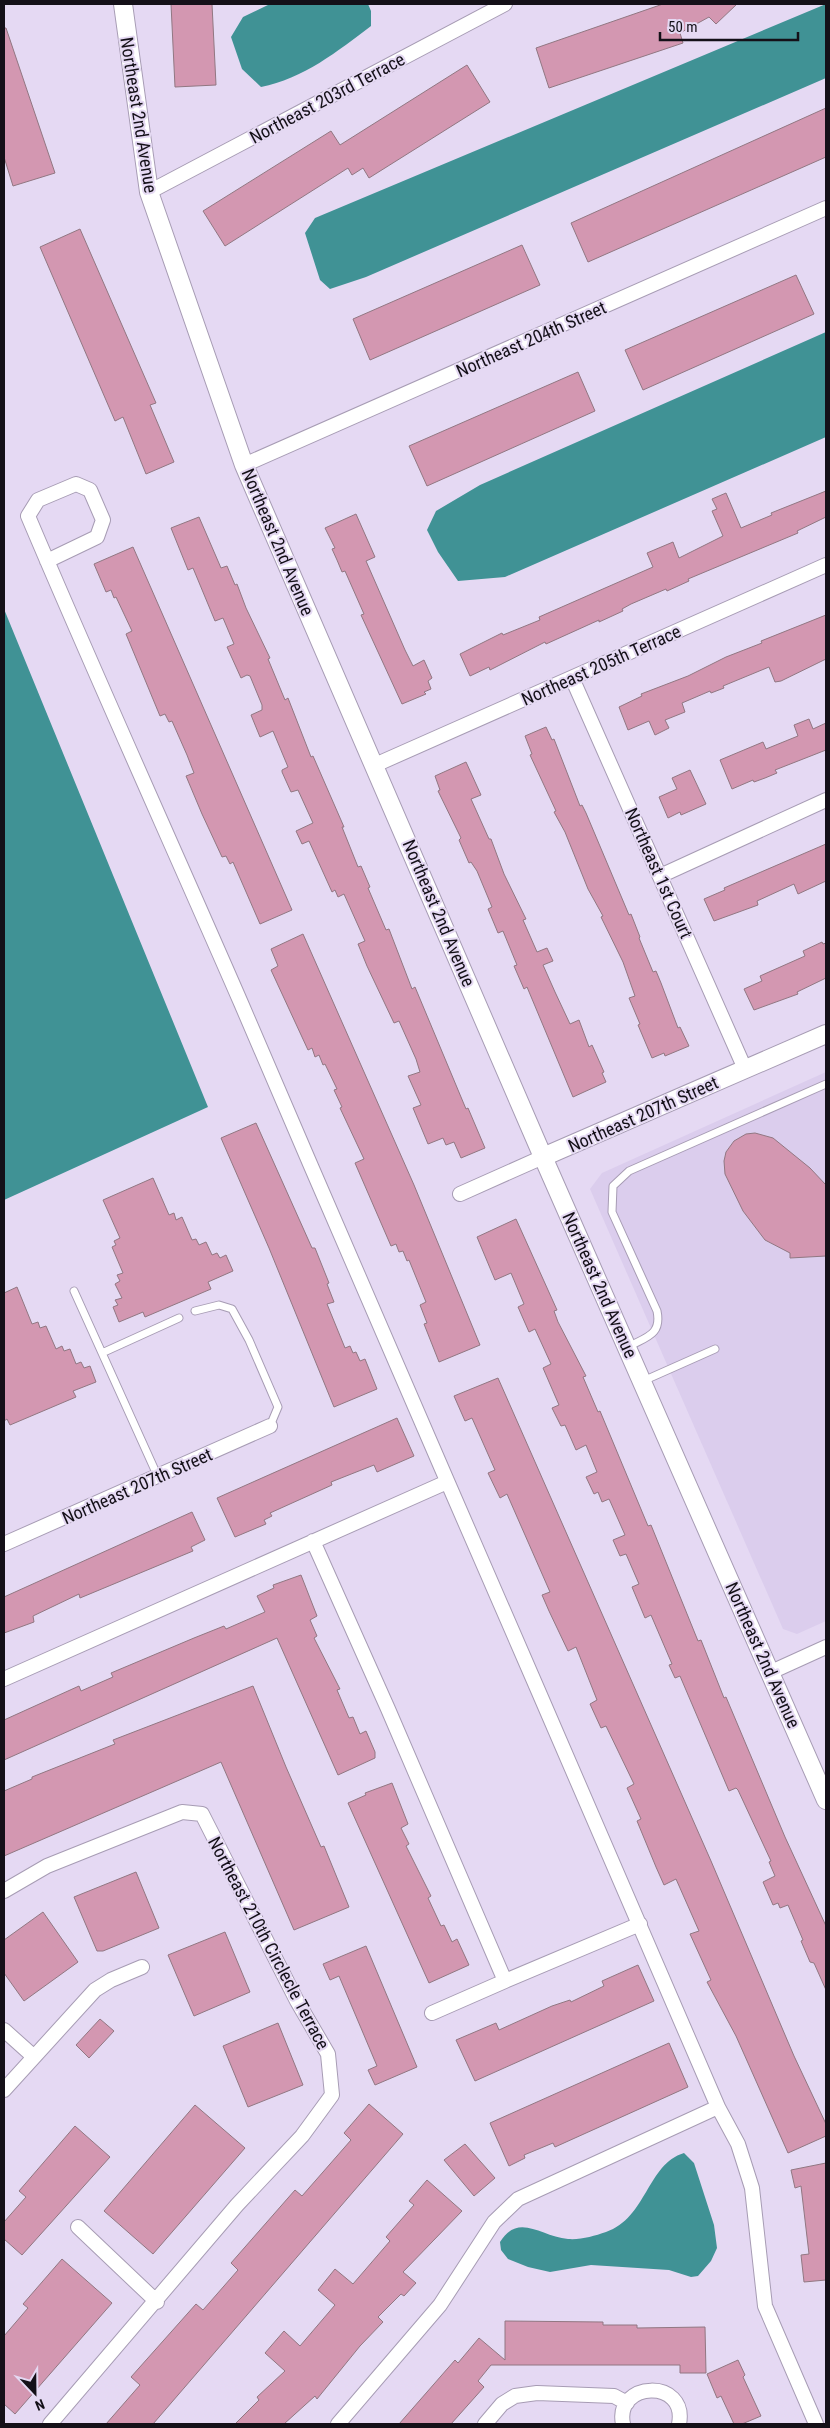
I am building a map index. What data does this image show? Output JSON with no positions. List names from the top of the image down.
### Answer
{
  "streets": {
    "street": [
      "Northeast 203rd Terrace",
      "Northeast 2nd Avenue",
      "Northeast 204th Street",
      "Northeast 205th Terrace",
      "Northeast 1st Court",
      "Northeast 207th Street",
      "Northeast 210th Circlecle Terrace"
    ]
  },
  "crossings": [
    ["Northeast 203rd Terrace", "Northeast 2nd Avenue"],
    ["Northeast 2nd Avenue", "Northeast 204th Street"],
    ["Northeast 2nd Avenue", "Northeast 205th Terrace"],
    ["Northeast 2nd Avenue", "Northeast 207th Street"],
    ["Northeast 205th Terrace", "Northeast 1st Court"],
    ["Northeast 1st Court", "Northeast 207th Street"]
  ],
  "scale_bar": "50 m",
  "north": "bottom"
}
